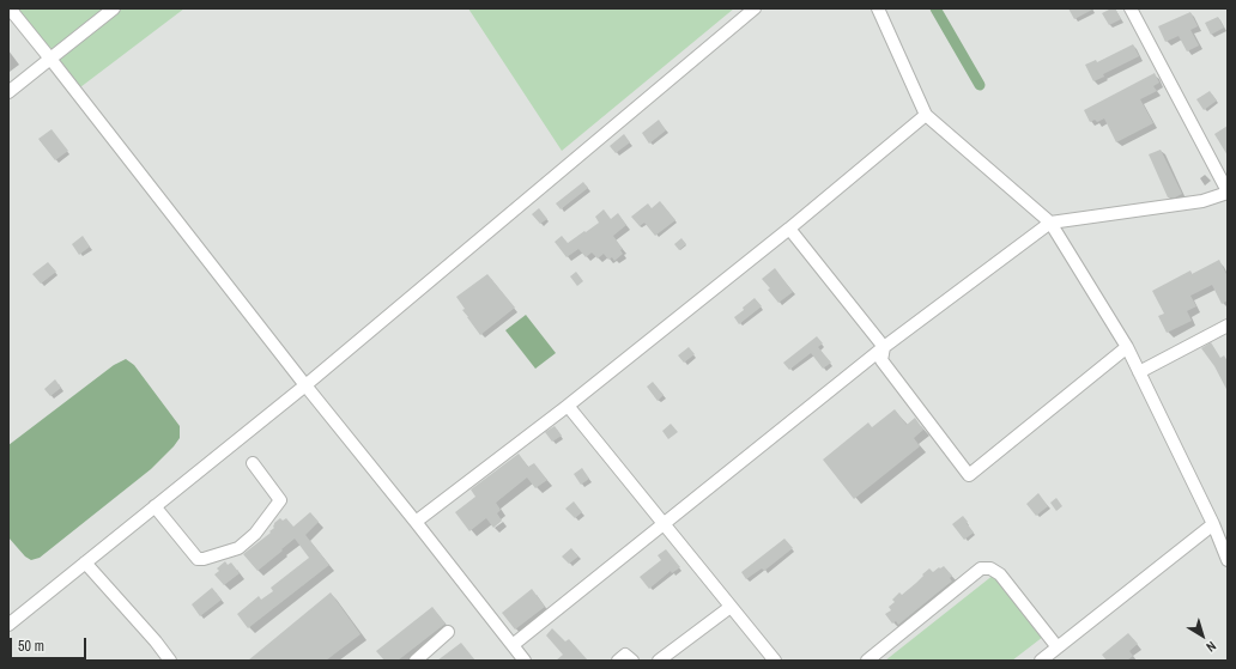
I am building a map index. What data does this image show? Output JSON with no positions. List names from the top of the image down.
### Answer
{
  "scale_bar": "50 m",
  "north": "bottom right"
}
